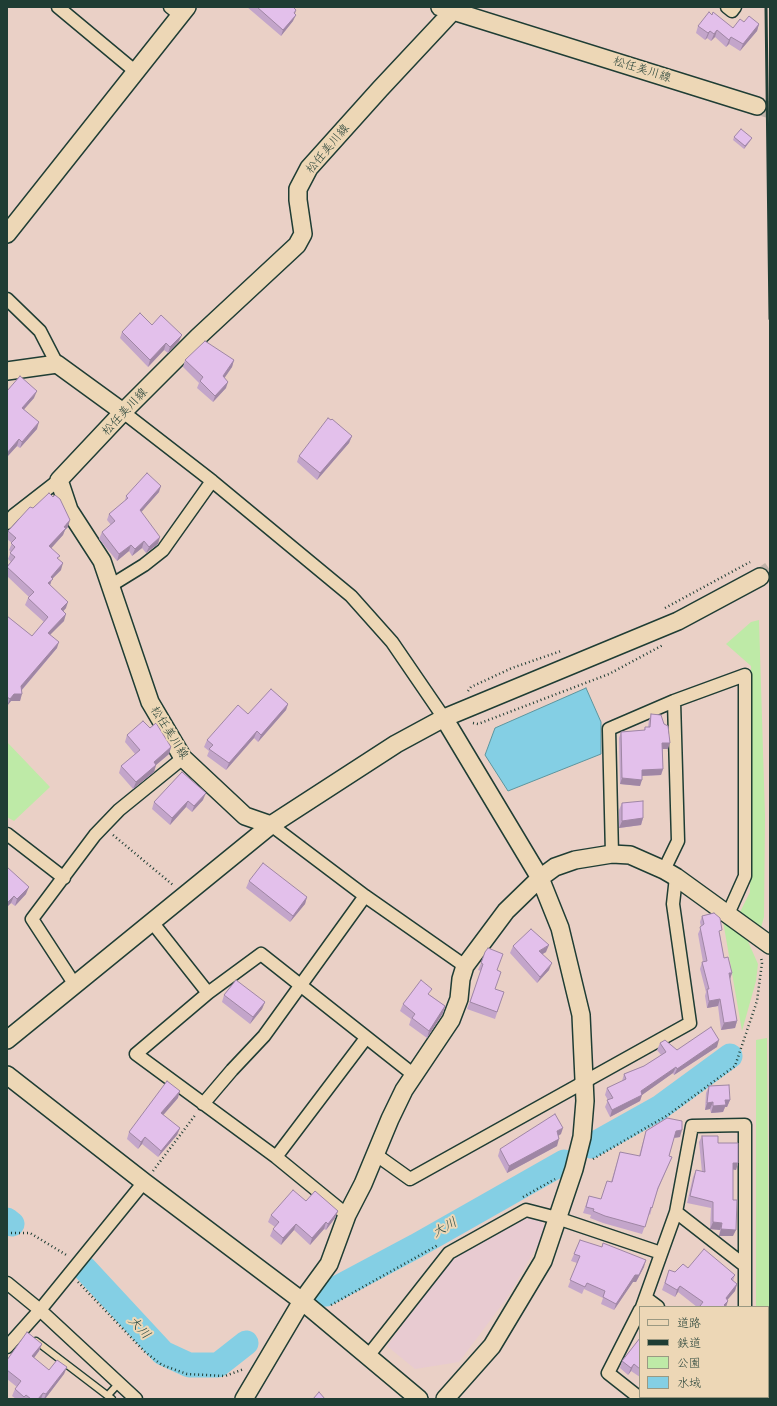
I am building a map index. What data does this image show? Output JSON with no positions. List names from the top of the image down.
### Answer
{
  "streets": {
    "street": ["松任美川線"]
  },
  "water": ["大川"],
  "legend": [
    "道路",
    "鉄道",
    "公園",
    "水域"
  ]
}
